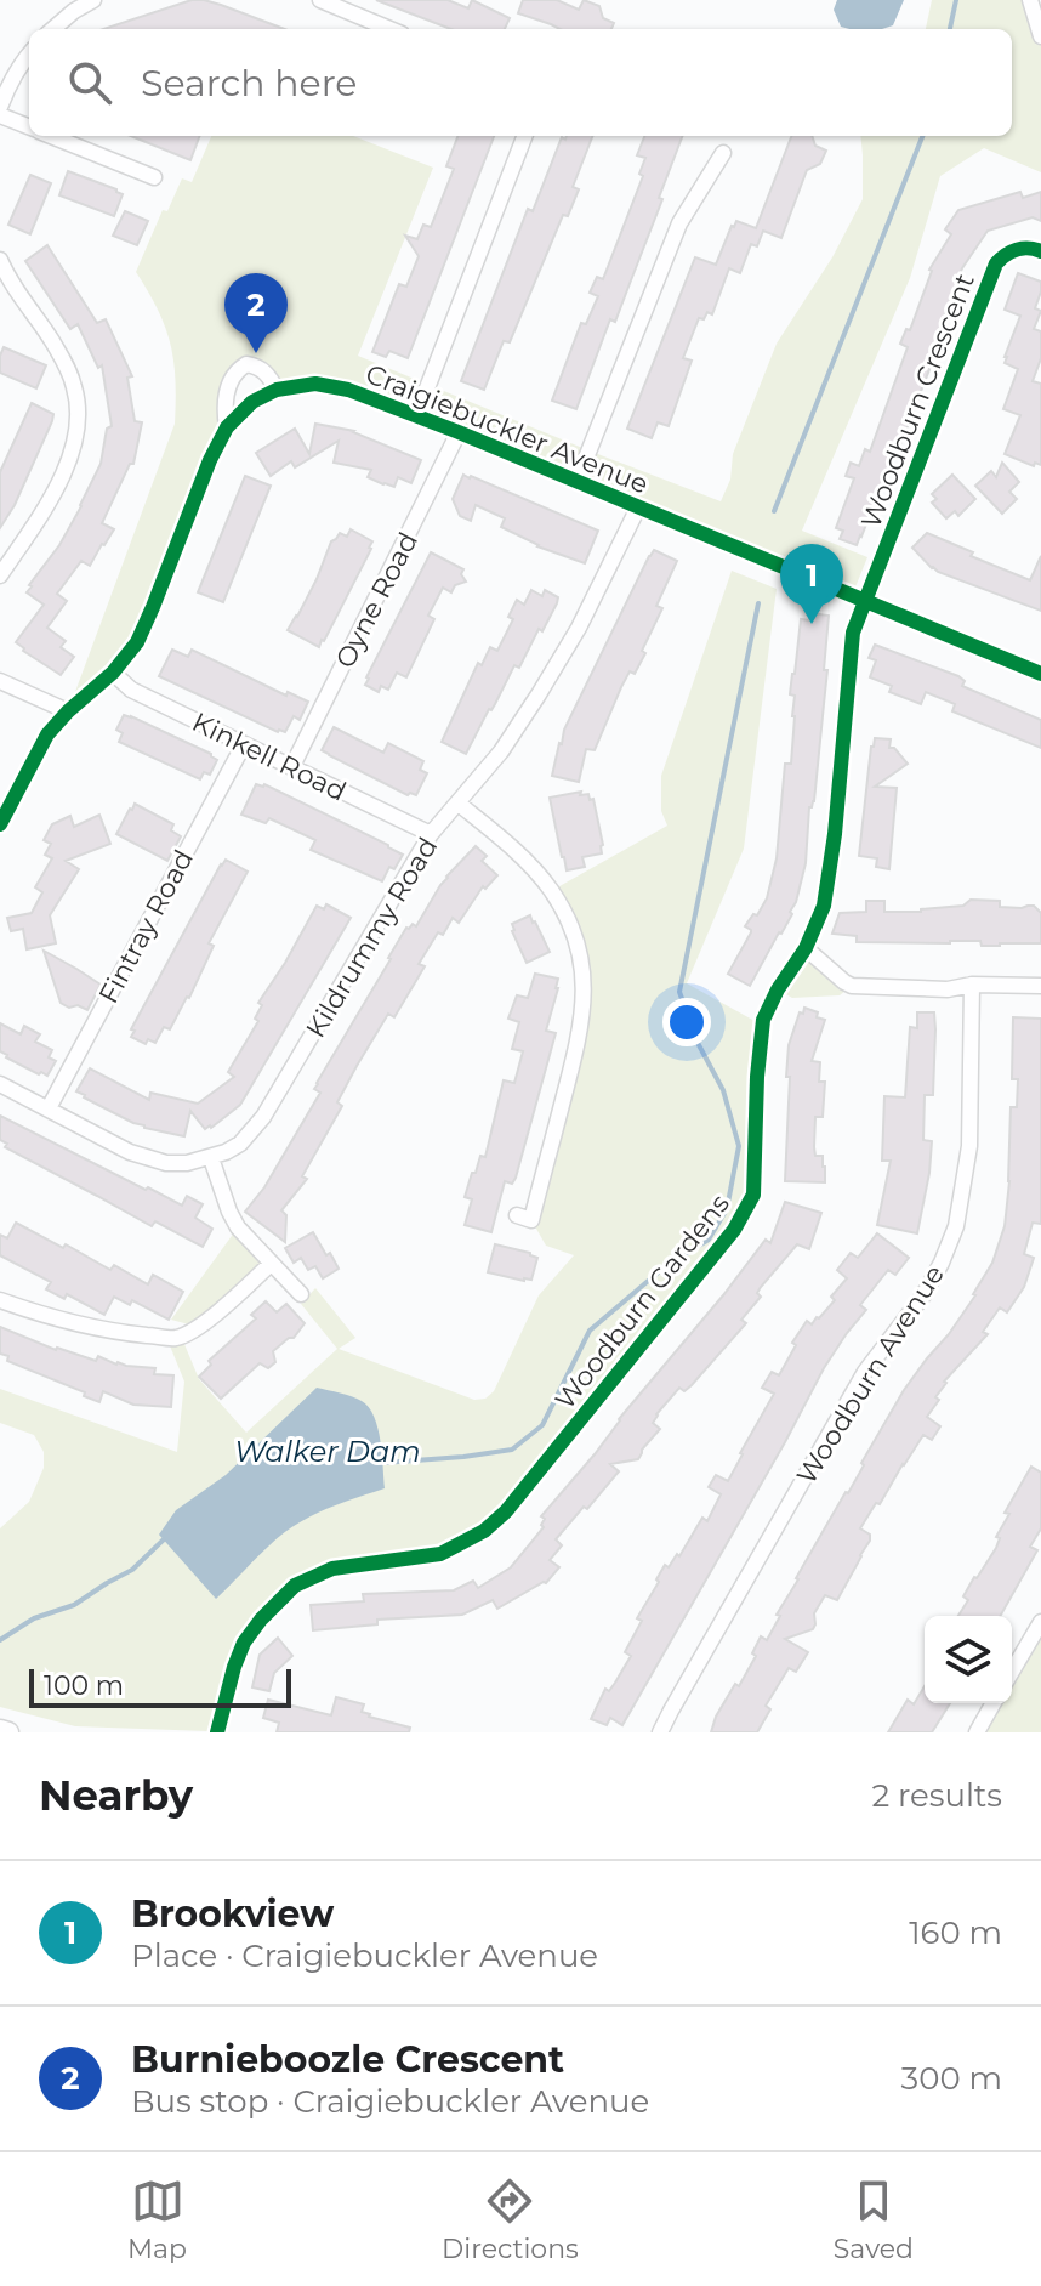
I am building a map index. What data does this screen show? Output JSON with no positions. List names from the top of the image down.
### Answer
{
  "streets": {
    "street": [
      "Woodburn Crescent",
      "Craigiebuckler Avenue",
      "Oyne Road",
      "Kinkell Road",
      "Fintray Road",
      "Kildrummy Road",
      "Woodburn Gardens",
      "Woodburn Avenue"
    ]
  },
  "crossings": [
    ["Woodburn Crescent", "Craigiebuckler Avenue"],
    ["Woodburn Crescent", "Woodburn Gardens"],
    ["Craigiebuckler Avenue", "Oyne Road"],
    ["Craigiebuckler Avenue", "Kinkell Road"],
    ["Craigiebuckler Avenue", "Kildrummy Road"],
    ["Craigiebuckler Avenue", "Woodburn Gardens"],
    ["Oyne Road", "Kinkell Road"],
    ["Kinkell Road", "Fintray Road"],
    ["Kinkell Road", "Kildrummy Road"],
    ["Fintray Road", "Kildrummy Road"]
  ],
  "water": ["Walker Dam"],
  "scale_bar": "100 m",
  "page": {
    "search": "Search here",
    "pins": ["2", "1"],
    "scale": "100 m",
    "heading": ["Nearby", "2 results"],
    "list": [
      {
        "mark": "1",
        "name": "Brookview",
        "note": "Place · Craigiebuckler Avenue",
        "value": "160 m"
      },
      {
        "mark": "2",
        "name": "Burnieboozle Crescent",
        "note": "Bus stop · Craigiebuckler Avenue",
        "value": "300 m"
      }
    ],
    "nav": ["Map", "Directions", "Saved"]
  }
}
